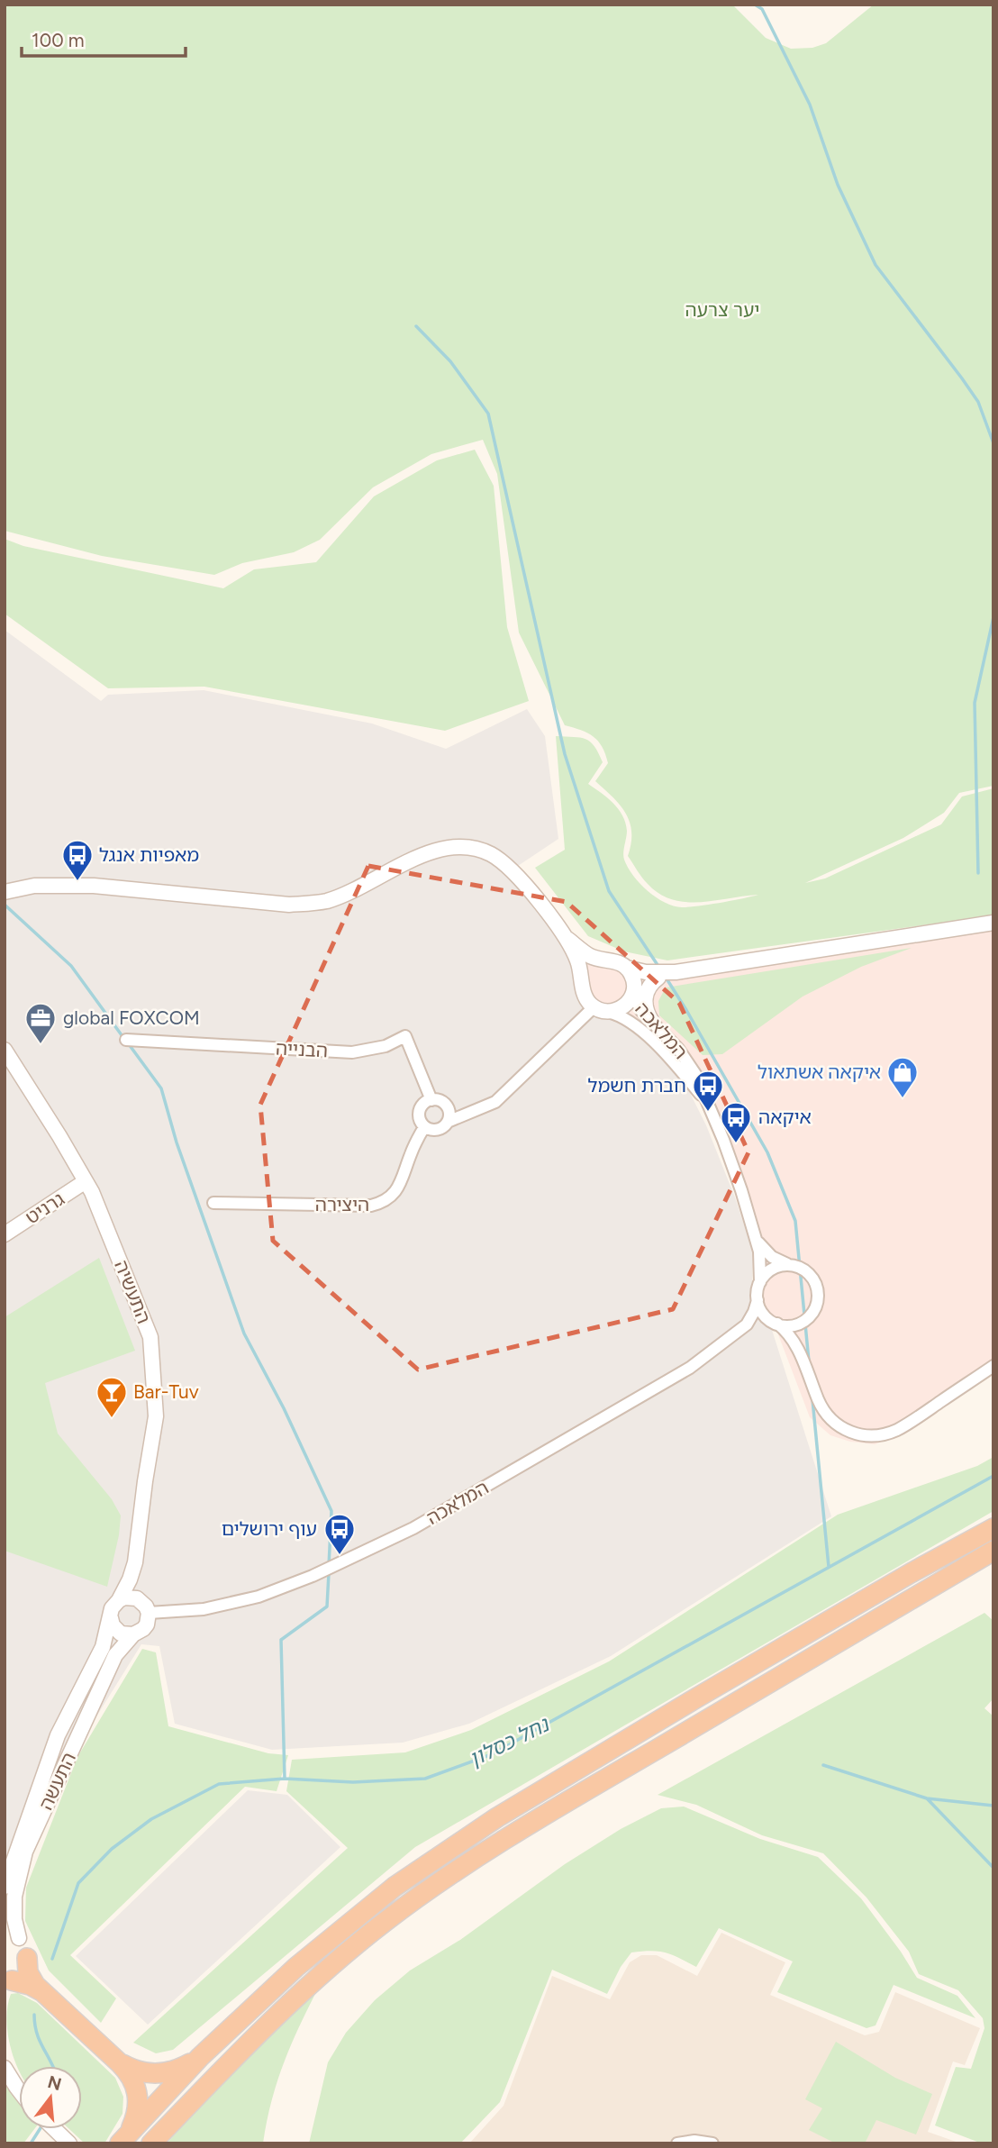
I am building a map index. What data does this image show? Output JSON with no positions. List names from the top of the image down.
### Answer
{
  "streets": {
    "street": [
      "המלאכה",
      "הבנייה",
      "היצירה",
      "גרניט",
      "התעשיה",
      "התעשה"
    ]
  },
  "crossings": [
    ["המלאכה", "התעשיה"],
    ["המלאכה", "התעשה"],
    ["הבנייה", "היצירה"],
    ["גרניט", "התעשיה"],
    ["התעשיה", "התעשה"]
  ],
  "water": ["נחל כסלון"],
  "parks": ["יער צרעה"],
  "places": {
    "bus stop": [
      "מאפיות אנגל",
      "חברת חשמל",
      "איקאה",
      "עוף ירושלים"
    ],
    "office": ["global FOXCOM"],
    "shop": ["איקאה אשתאול"],
    "bar": ["Bar-Tuv"]
  },
  "scale_bar": "100 m",
  "north": "top"
}
